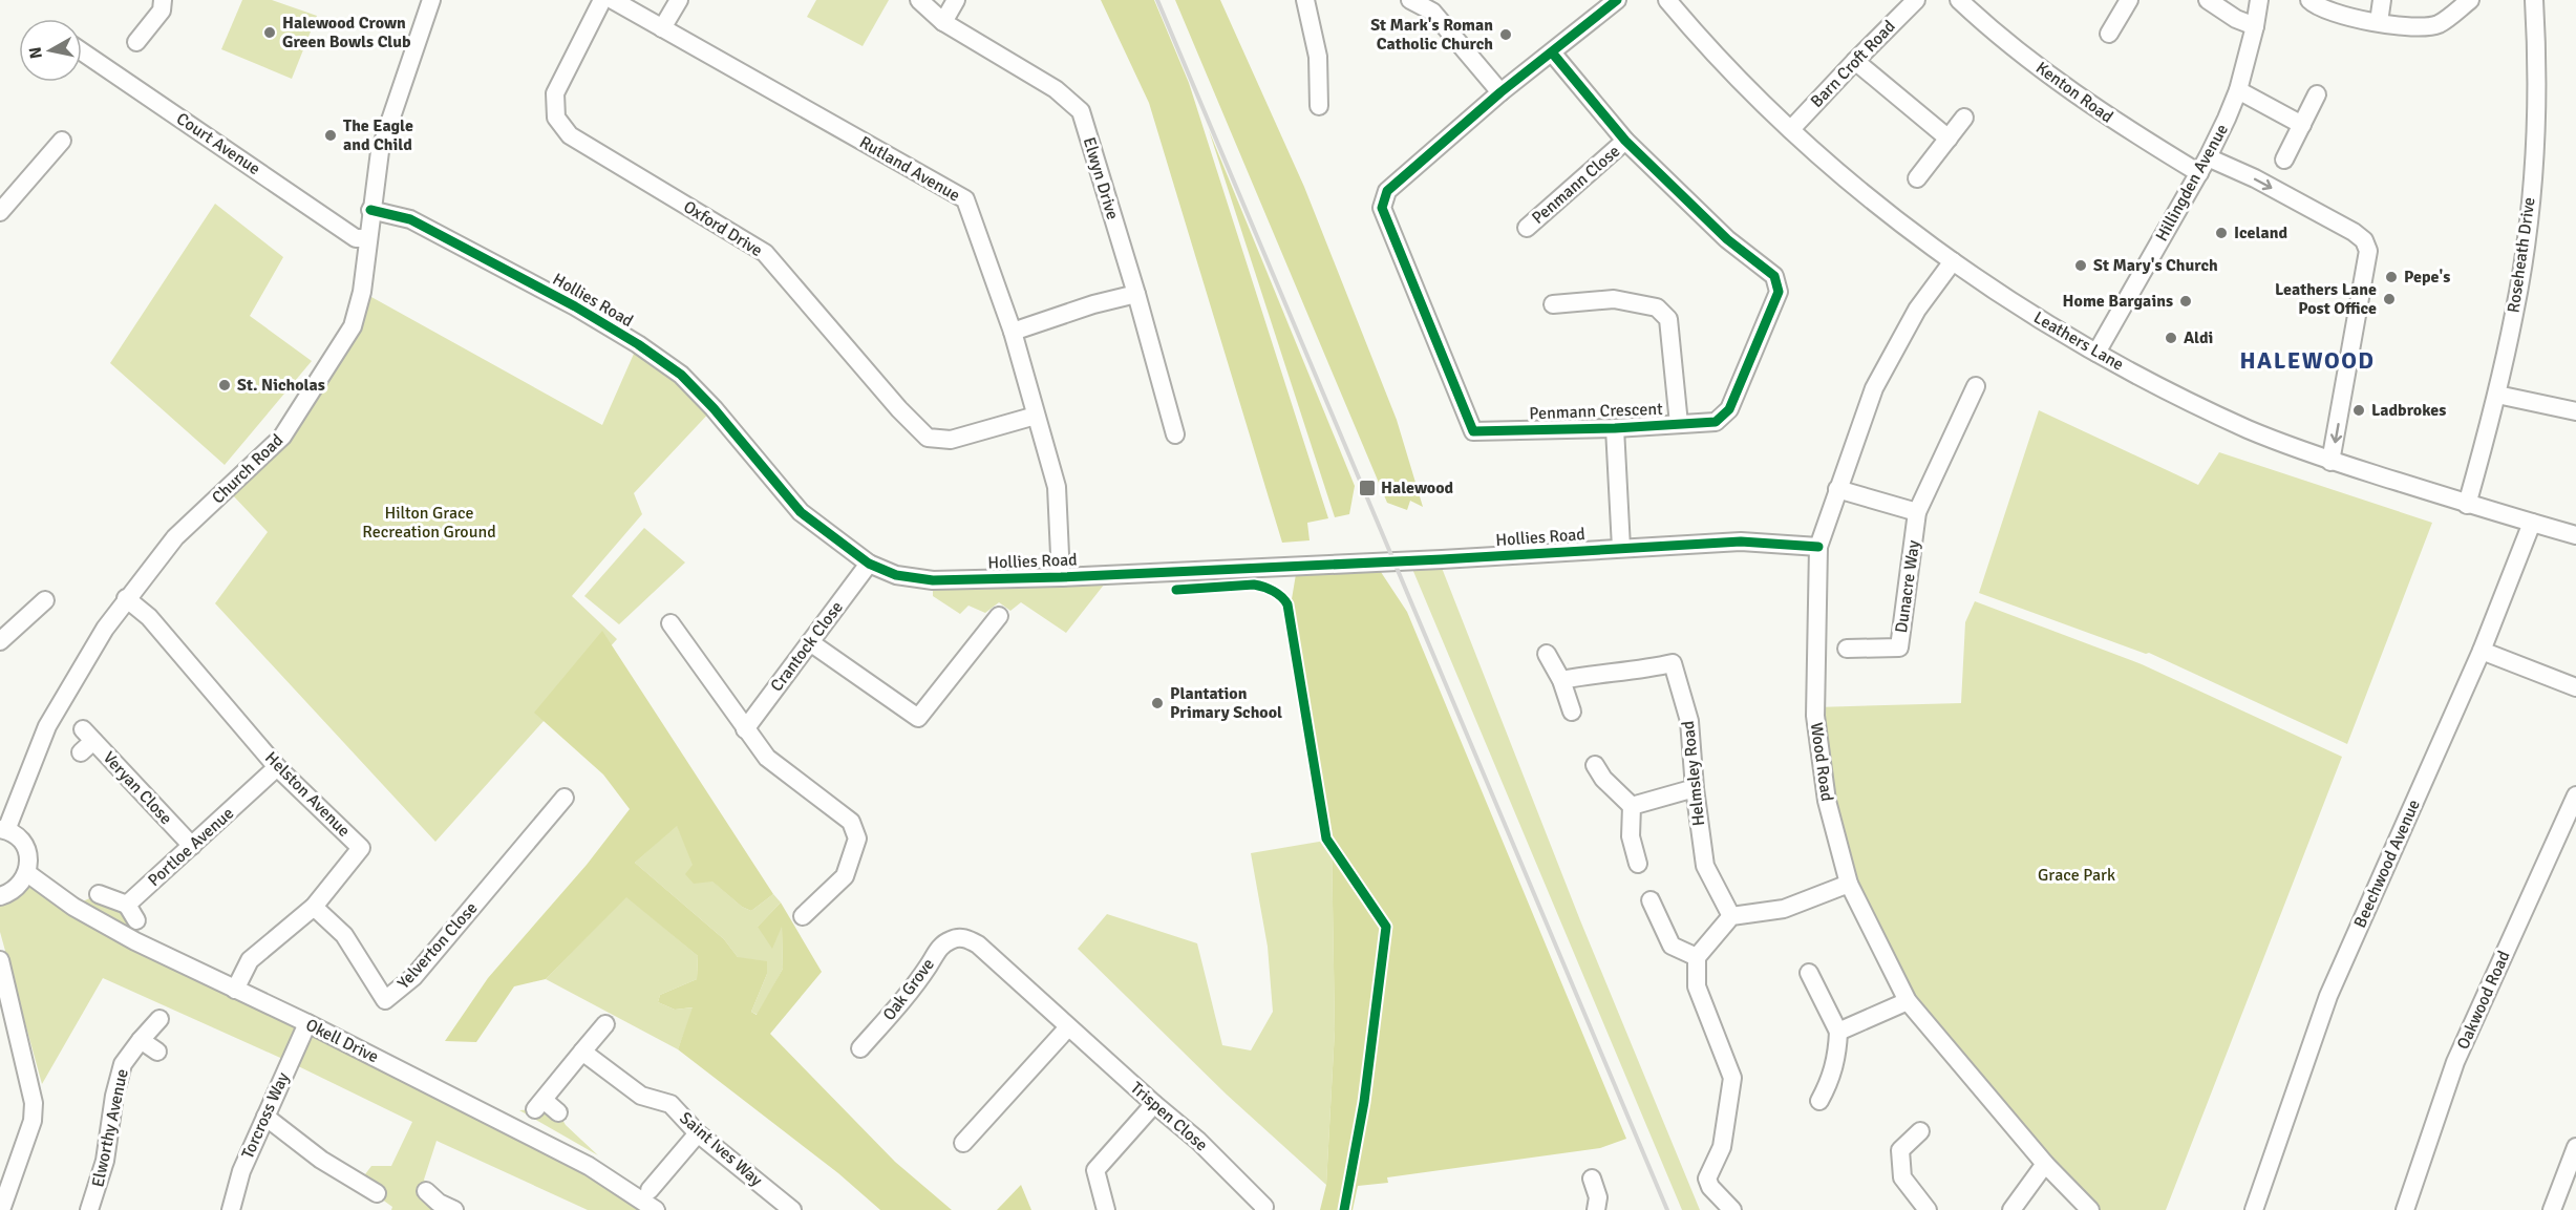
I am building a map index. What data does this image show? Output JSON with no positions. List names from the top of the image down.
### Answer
{
  "streets": {
    "street": [
      "Barn Croft Road",
      "Kenton Road",
      "Court Avenue",
      "Rutland Avenue",
      "Elwyn Drive",
      "Hillingden Avenue",
      "Penmann Close",
      "Oxford Drive",
      "Roseheath Drive",
      "Hollies Road",
      "Leathers Lane",
      "Penmann Crescent",
      "Church Road",
      "Dunacre Way",
      "Crantock Close",
      "Wood Road",
      "Helmsley Road",
      "Veryan Close",
      "Helston Avenue",
      "Portloe Avenue",
      "Beechwood Avenue",
      "Yelverton Close",
      "Oak Grove",
      "Oakwood Road",
      "Okell Drive",
      "Torcross Way",
      "Trispen Close",
      "Elworthy Avenue",
      "Saint Ives Way"
    ]
  },
  "crossings": [
    ["Barn Croft Road", "Leathers Lane"],
    ["Kenton Road", "Hillingden Avenue"],
    ["Court Avenue", "Church Road"],
    ["Rutland Avenue", "Oxford Drive"],
    ["Rutland Avenue", "Hollies Road"],
    ["Hillingden Avenue", "Leathers Lane"],
    ["Penmann Close", "Penmann Crescent"],
    ["Roseheath Drive", "Leathers Lane"],
    ["Hollies Road", "Church Road"],
    ["Hollies Road", "Crantock Close"],
    ["Hollies Road", "Wood Road"],
    ["Leathers Lane", "Wood Road"],
    ["Leathers Lane", "Beechwood Avenue"],
    ["Church Road", "Helston Avenue"],
    ["Veryan Close", "Portloe Avenue"],
    ["Helston Avenue", "Portloe Avenue"],
    ["Helston Avenue", "Yelverton Close"],
    ["Helston Avenue", "Okell Drive"],
    ["Oak Grove", "Trispen Close"],
    ["Okell Drive", "Torcross Way"]
  ],
  "districts": ["HALEWOOD"],
  "parks": ["Hilton Grace Recreation Ground", "Grace Park"],
  "places": {
    "other": [
      "Halewood Crown Green Bowls Club",
      "St Mark's Roman Catholic Church",
      "The Eagle and Child",
      "Iceland",
      "St Mary's Church",
      "Pepe's",
      "Leathers Lane Post Office",
      "Home Bargains",
      "Aldi",
      "St. Nicholas",
      "Ladbrokes",
      "Plantation Primary School"
    ],
    "transit": ["Halewood"]
  },
  "north": "left"
}
